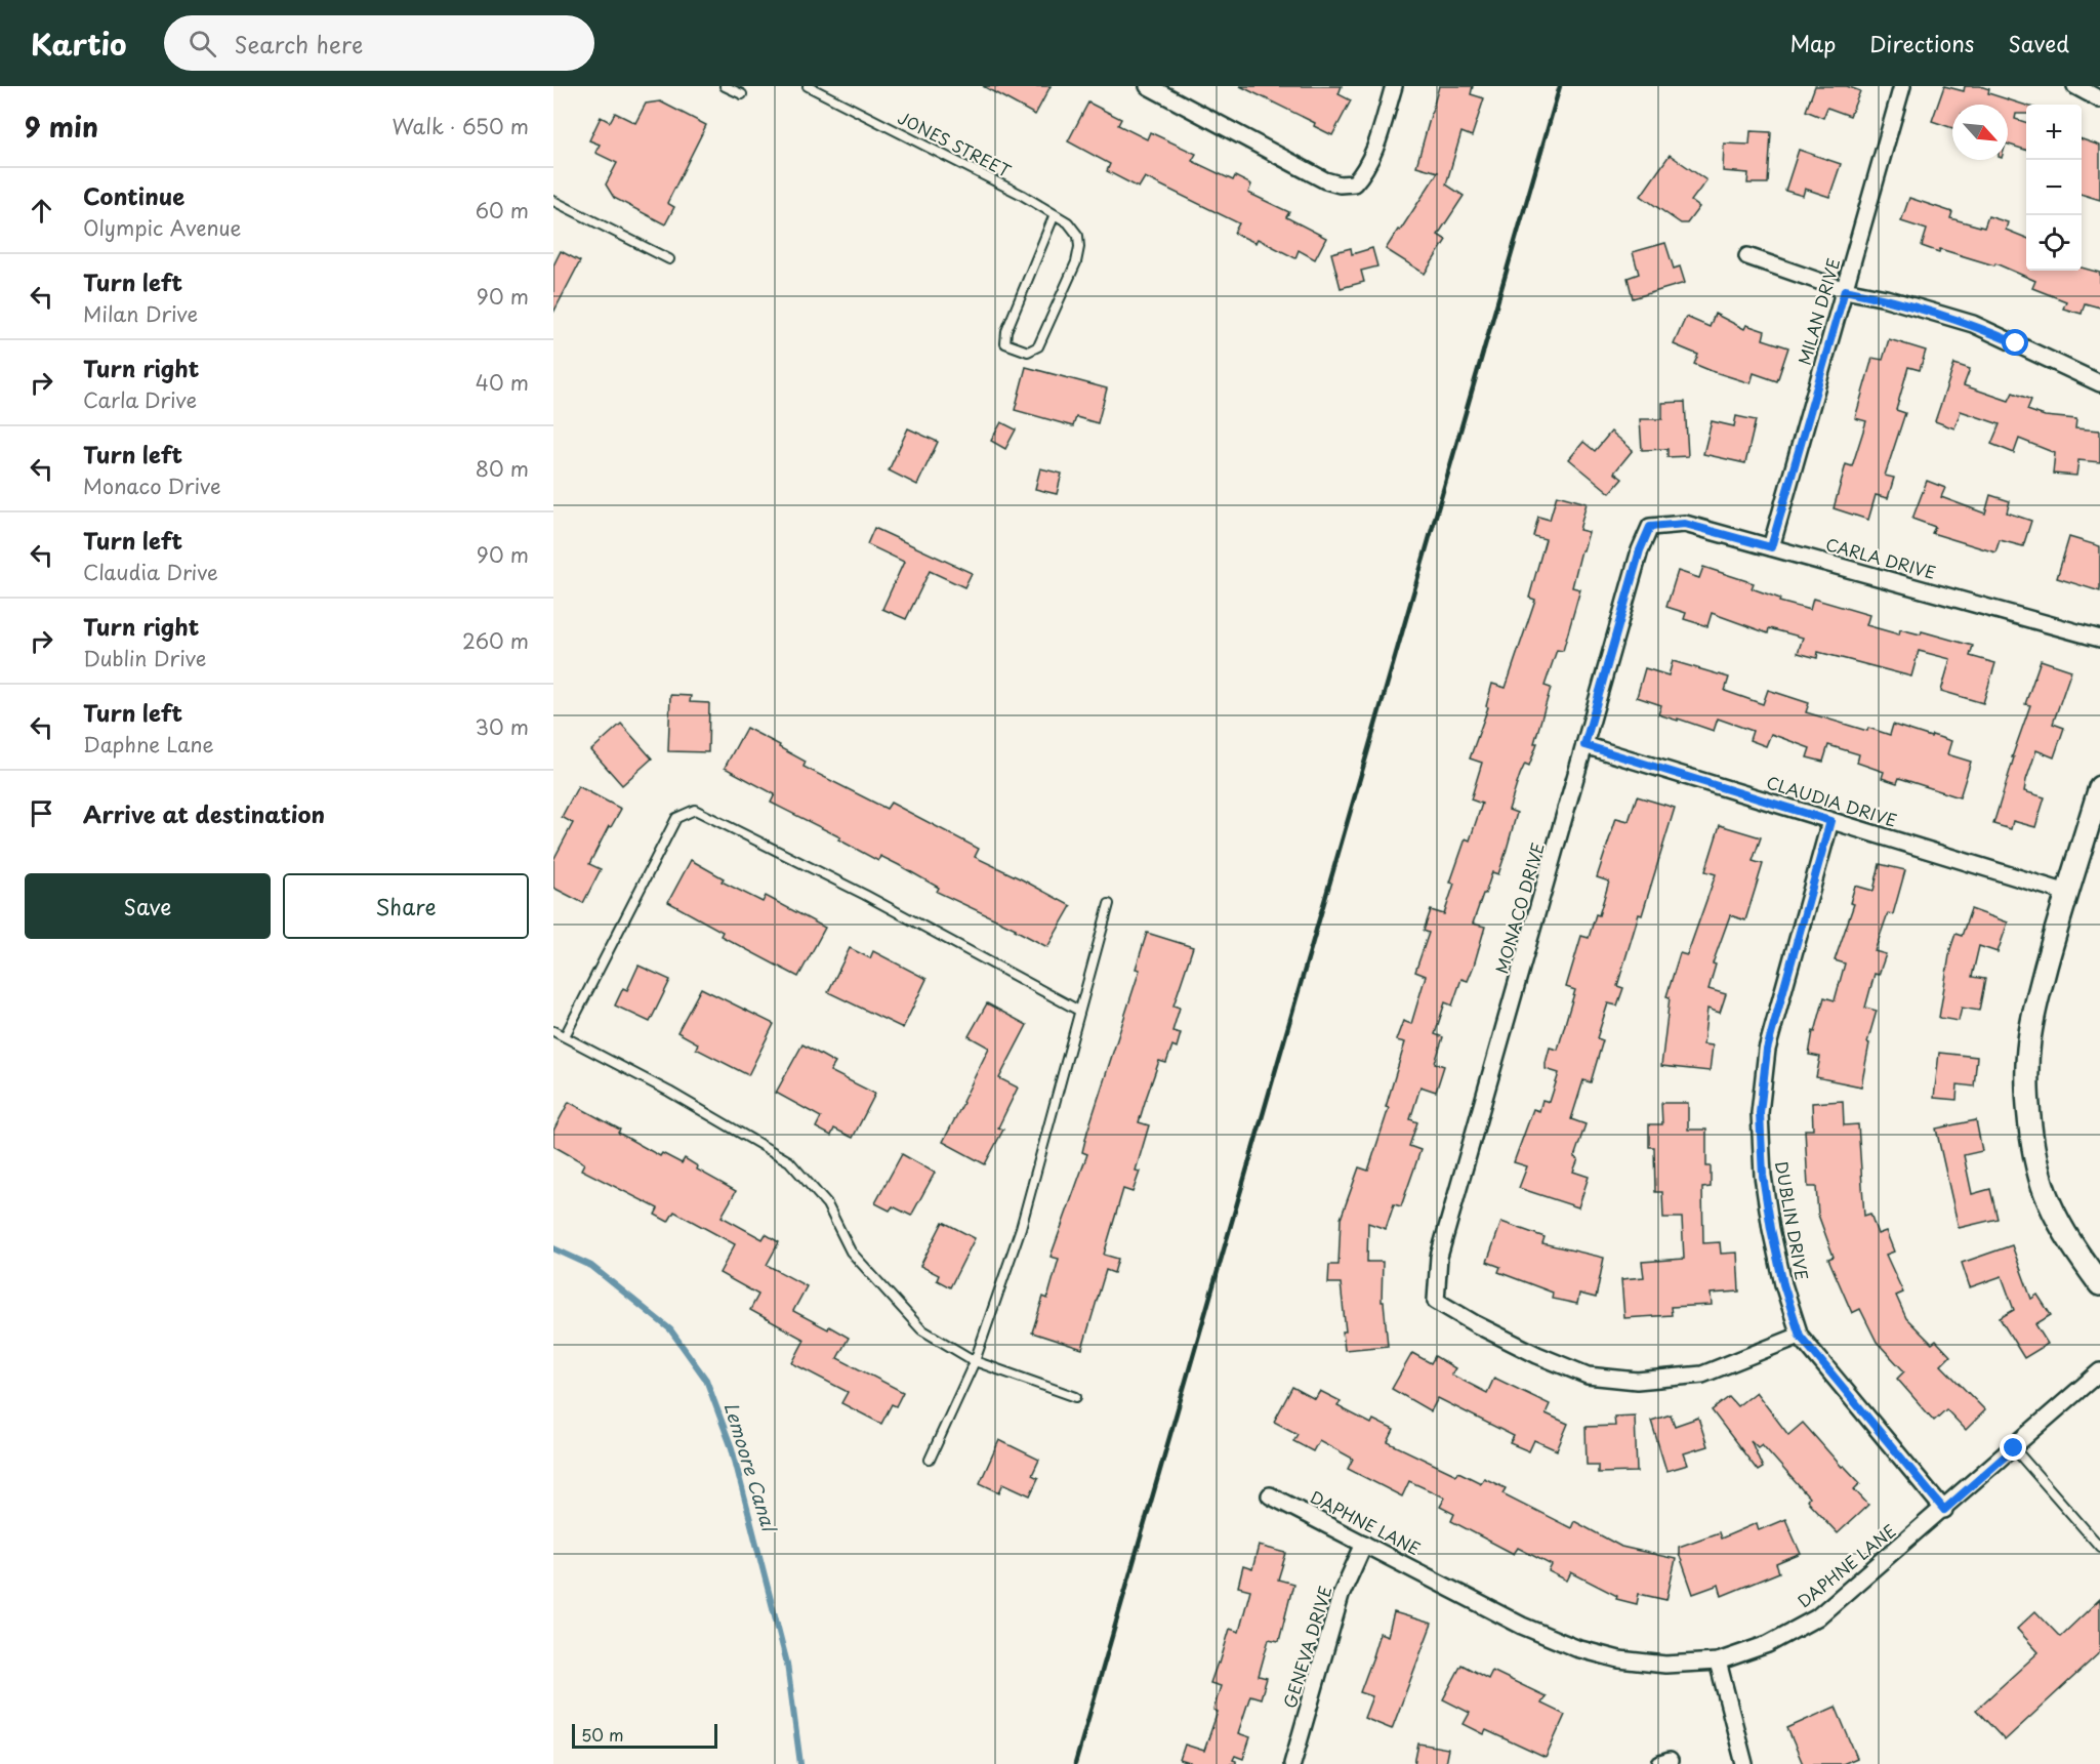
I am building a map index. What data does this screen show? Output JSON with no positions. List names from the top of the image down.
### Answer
{
  "streets": {
    "street": [
      "MILAN DRIVE",
      "CARLA DRIVE",
      "CLAUDIA DRIVE",
      "MONACO DRIVE",
      "DUBLIN DRIVE",
      "DAPHNE LANE",
      "GENEVA DRIVE"
    ],
    "lane": ["JONES STREET"]
  },
  "crossings": [
    ["MILAN DRIVE", "CARLA DRIVE"],
    ["CARLA DRIVE", "MONACO DRIVE"],
    ["CLAUDIA DRIVE", "MONACO DRIVE"],
    ["CLAUDIA DRIVE", "DUBLIN DRIVE"],
    ["MONACO DRIVE", "DUBLIN DRIVE"],
    ["DUBLIN DRIVE", "DAPHNE LANE"],
    ["DAPHNE LANE", "GENEVA DRIVE"]
  ],
  "water": ["Lemoore Canal"],
  "scale_bar": "50 m",
  "north": "bottom right",
  "page": {
    "header": "Kartio",
    "search": "Search here",
    "nav": ["Map", "Directions", "Saved"],
    "heading": ["9 min", "Walk · 650 m"],
    "map_buttons": ["+", "−"],
    "list": [
      ["Continue", "Olympic Avenue", "60 m"],
      ["Turn left", "Milan Drive", "90 m"],
      ["Turn right", "Carla Drive", "40 m"],
      ["Turn left", "Monaco Drive", "80 m"],
      ["Turn left", "Claudia Drive", "90 m"],
      ["Turn right", "Dublin Drive", "260 m"],
      ["Turn left", "Daphne Lane", "30 m"],
      "Arrive at destination"
    ],
    "buttons": ["Save", "Share"],
    "scale": "50 m"
  }
}
